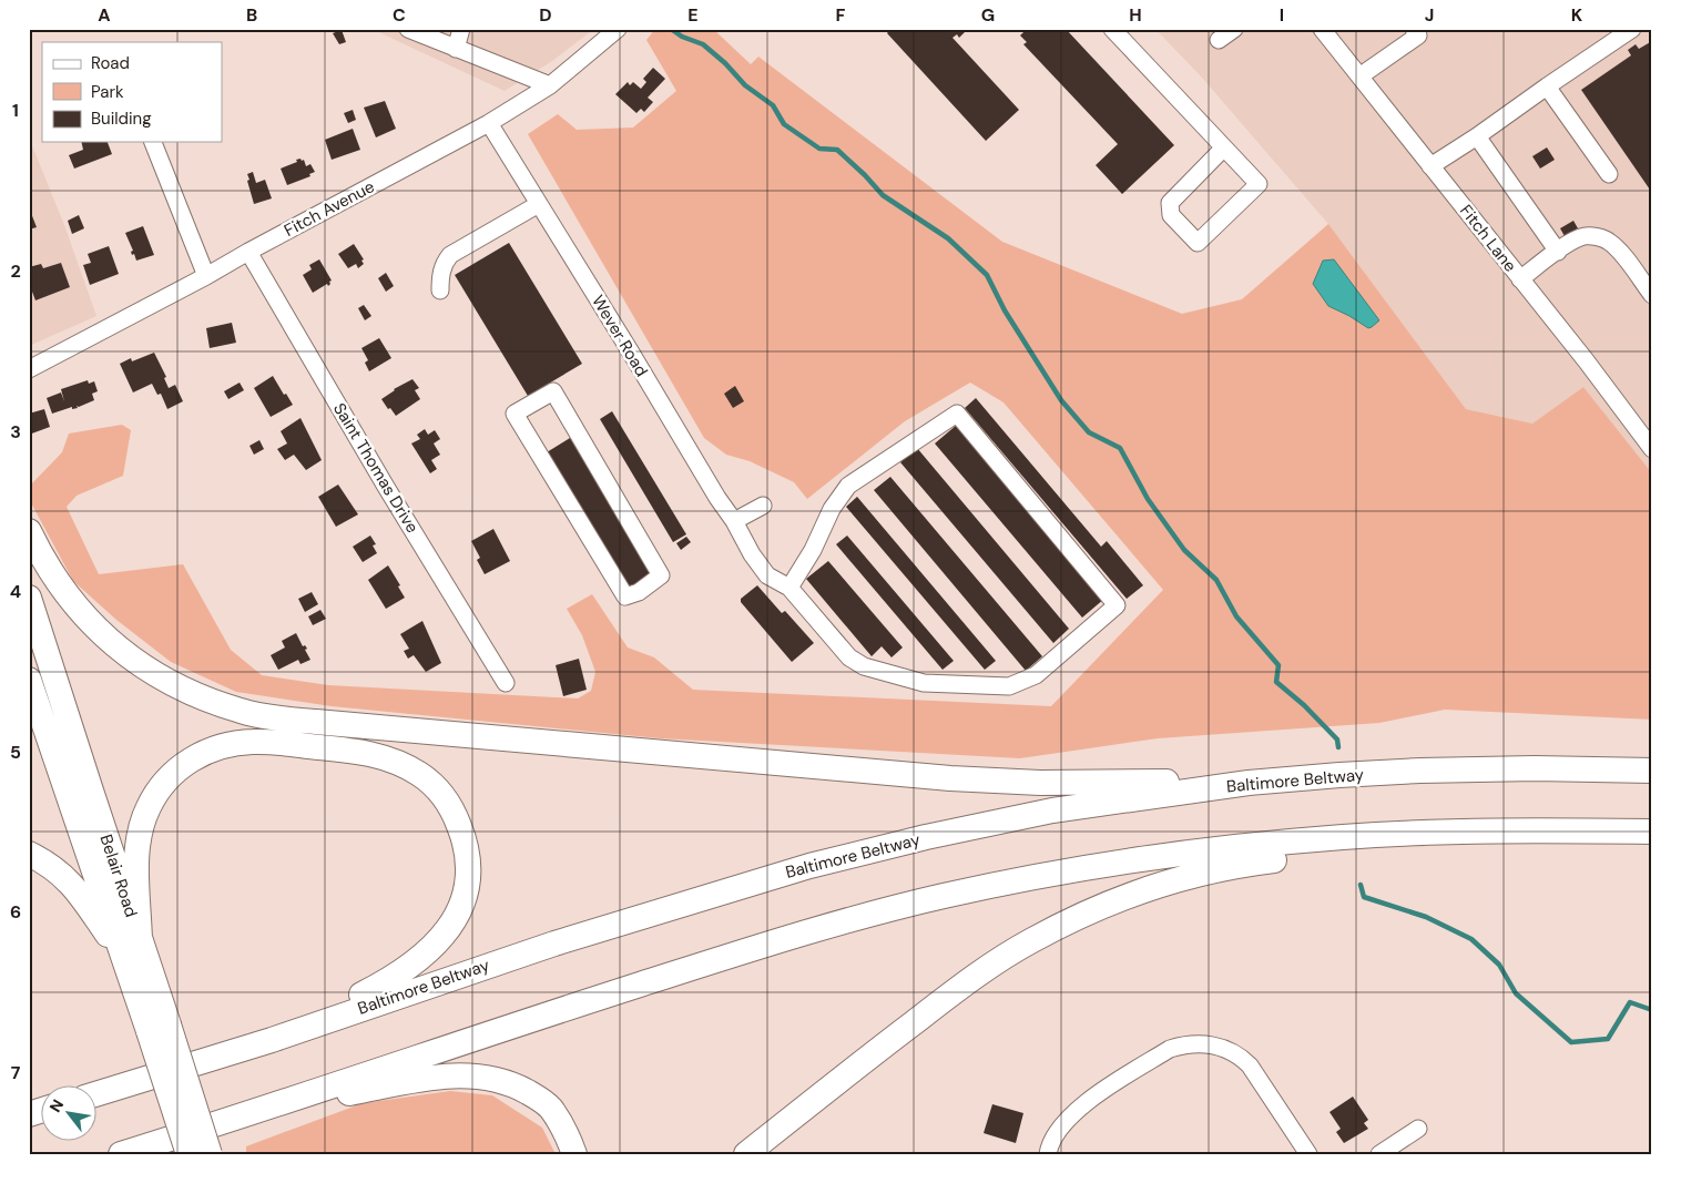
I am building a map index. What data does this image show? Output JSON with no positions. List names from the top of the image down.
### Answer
{
  "streets": {
    "highway": ["Baltimore Beltway", "Belair Road"],
    "street": [
      "Fitch Avenue",
      "Fitch Lane",
      "Wever Road",
      "Saint Thomas Drive"
    ]
  },
  "crossings": [
    ["Fitch Avenue", "Wever Road"],
    ["Fitch Avenue", "Saint Thomas Drive"]
  ],
  "legend": ["Road", "Park", "Building"],
  "north": "top left",
  "grid": {
    "columns": [
      "A",
      "B",
      "C",
      "D",
      "E",
      "F",
      "G",
      "H",
      "I",
      "J",
      "K"
    ],
    "rows": [
      "1",
      "2",
      "3",
      "4",
      "5",
      "6",
      "7"
    ]
  }
}
